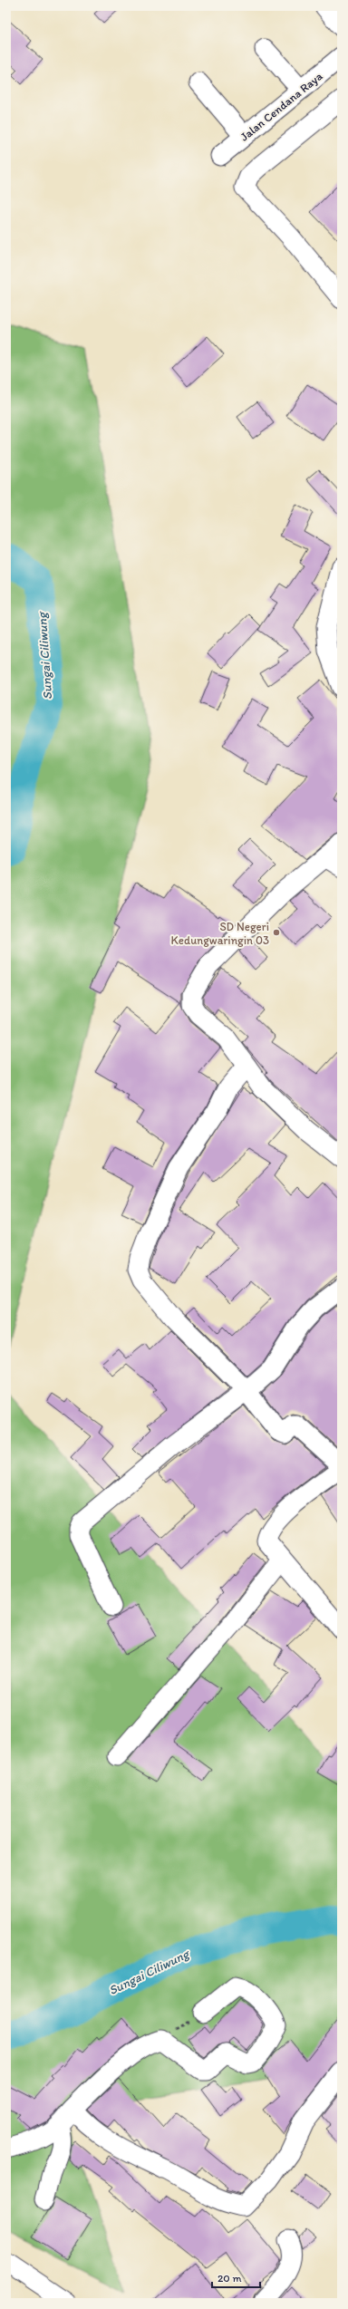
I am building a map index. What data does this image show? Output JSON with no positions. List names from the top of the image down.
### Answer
{
  "streets": {
    "street": ["Jalan Cendana Raya"]
  },
  "water": ["Sungai Ciliwung"],
  "places": ["SD Negeri Kedungwaringin 03"],
  "scale_bar": "20 m"
}
